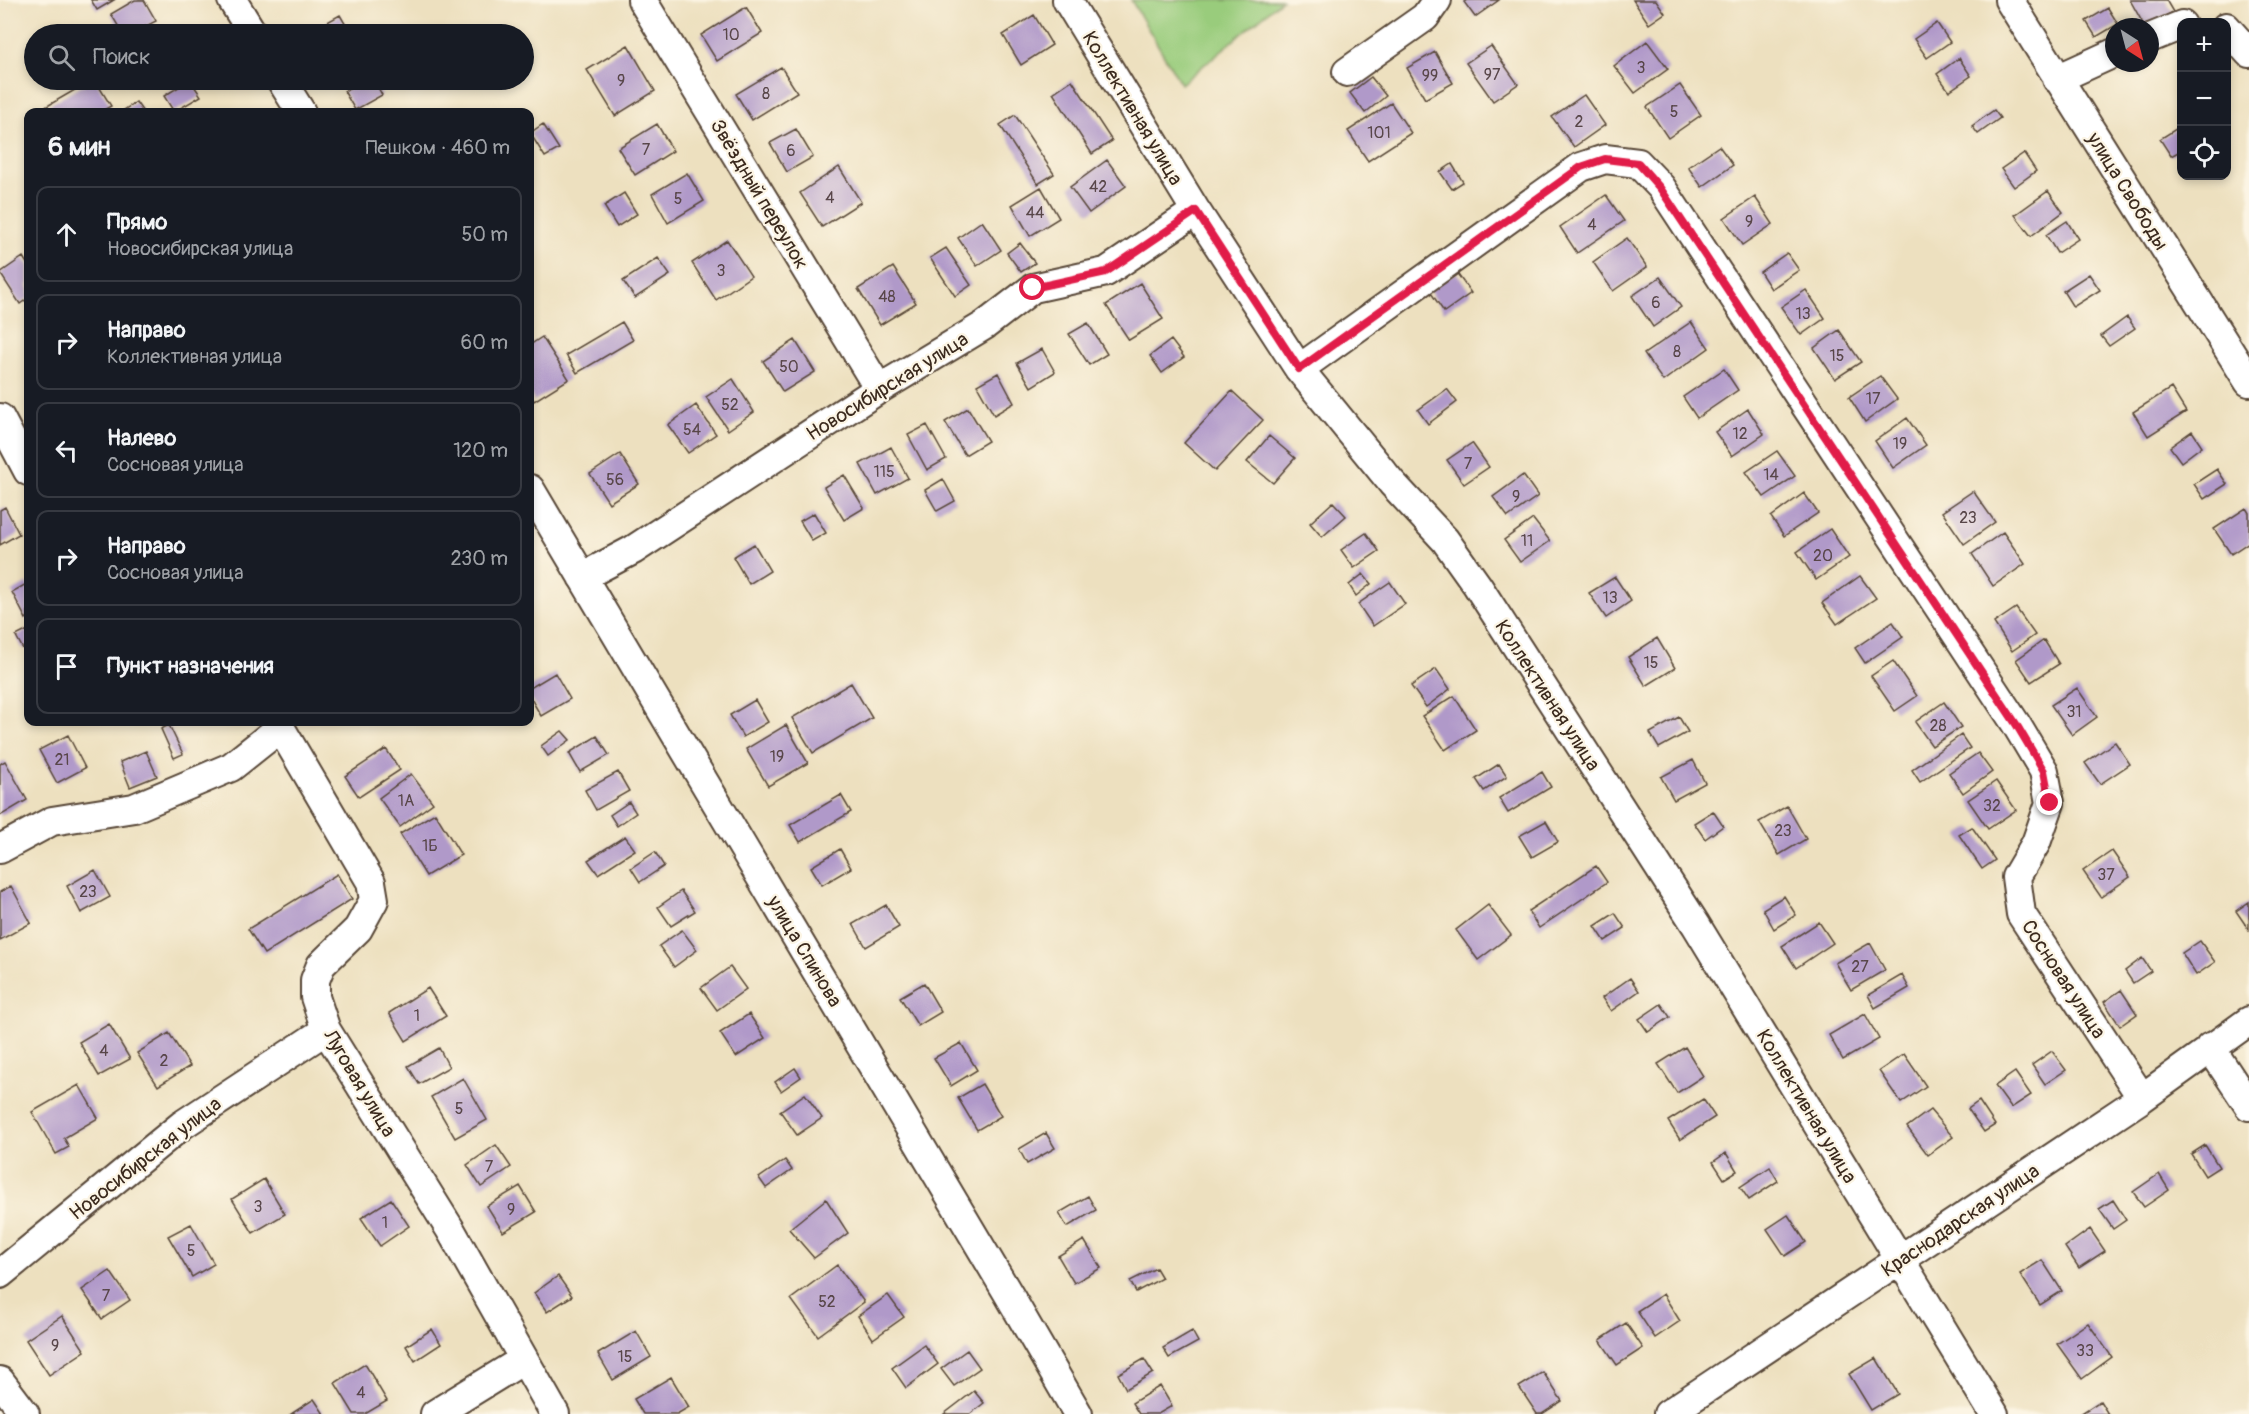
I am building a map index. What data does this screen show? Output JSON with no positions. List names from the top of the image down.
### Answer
{
  "streets": {
    "street": [
      "Коллективная улица",
      "улица Свободы",
      "Звёздный переулок",
      "Новосибирская улица",
      "улица Спинова",
      "Сосновая улица",
      "Луговая улица",
      "Краснодарская улица"
    ]
  },
  "crossings": [
    ["Коллективная улица", "Новосибирская улица"],
    ["Коллективная улица", "Сосновая улица"],
    ["Коллективная улица", "Краснодарская улица"],
    ["Звёздный переулок", "Новосибирская улица"],
    ["Новосибирская улица", "улица Спинова"],
    ["Новосибирская улица", "Луговая улица"],
    ["Сосновая улица", "Краснодарская улица"]
  ],
  "house_numbers": [
    "10",
    "3",
    "97",
    "99",
    "9",
    "8",
    "5",
    "2",
    "101",
    "7",
    "6",
    "42",
    "4",
    "5",
    "44",
    "9",
    "4",
    "3",
    "48",
    "6",
    "13",
    "8",
    "15",
    "50",
    "17",
    "52",
    "54",
    "12",
    "19",
    "7",
    "115",
    "14",
    "56",
    "9",
    "23",
    "11",
    "20",
    "13",
    "15",
    "31",
    "28",
    "19",
    "21",
    "1А",
    "32",
    "23",
    "1Б",
    "37",
    "23",
    "27",
    "1",
    "4",
    "2",
    "5",
    "7",
    "3",
    "9",
    "1",
    "5",
    "7",
    "52",
    "9",
    "33",
    "15",
    "4"
  ],
  "north": "bottom right",
  "page": {
    "map_buttons": ["+", "−"],
    "search": "Поиск",
    "heading": ["6 мин", "Пешком · 460 m"],
    "list": [
      ["Прямо", "Новосибирская улица", "50 m"],
      ["Направо", "Коллективная улица", "60 m"],
      ["Налево", "Сосновая улица", "120 m"],
      ["Направо", "Сосновая улица", "230 m"],
      "Пункт назначения"
    ]
  }
}
